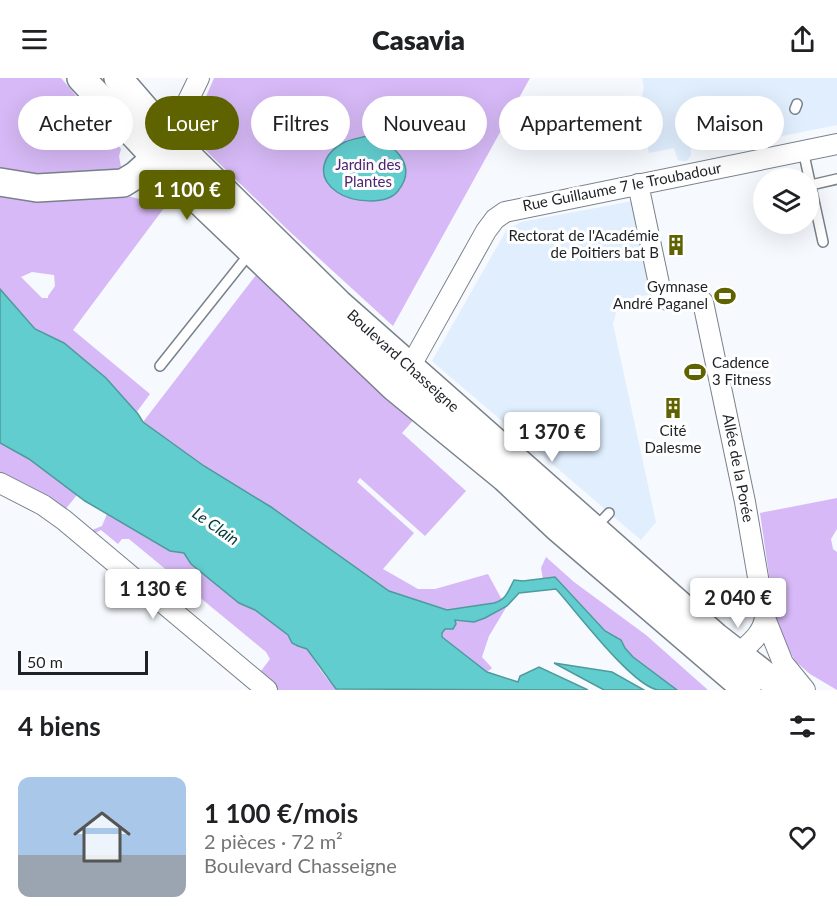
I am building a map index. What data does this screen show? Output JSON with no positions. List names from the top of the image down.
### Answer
{
  "streets": {
    "main road": ["Boulevard Chasseigne"],
    "street": ["Rue Guillaume 7 le Troubadour", "Allée de la Porée"]
  },
  "crossings": [
    ["Rue Guillaume 7 le Troubadour", "Boulevard Chasseigne"],
    ["Rue Guillaume 7 le Troubadour", "Allée de la Porée"]
  ],
  "water": ["Le Clain"],
  "parks": ["Jardin des Plantes"],
  "places": {
    "building": ["Rectorat de l'Académie de Poitiers bat B", "Cité Dalesme"],
    "sports": ["Gymnase André Paganel", "Cadence 3 Fitness"]
  },
  "scale_bar": "50 m",
  "page": {
    "header": "Casavia",
    "chip": [
      "Acheter",
      "Louer",
      "Filtres",
      "Nouveau",
      "Appartement",
      "Maison"
    ],
    "price": [
      "1 100 €",
      "1 370 €",
      "1 130 €",
      "2 040 €"
    ],
    "scale": "50 m",
    "heading": "4 biens",
    "list": [
      {
        "name": "1 100 €/mois",
        "note": "2 pièces · 72 m² · Boulevard Chasseigne"
      }
    ]
  }
}
